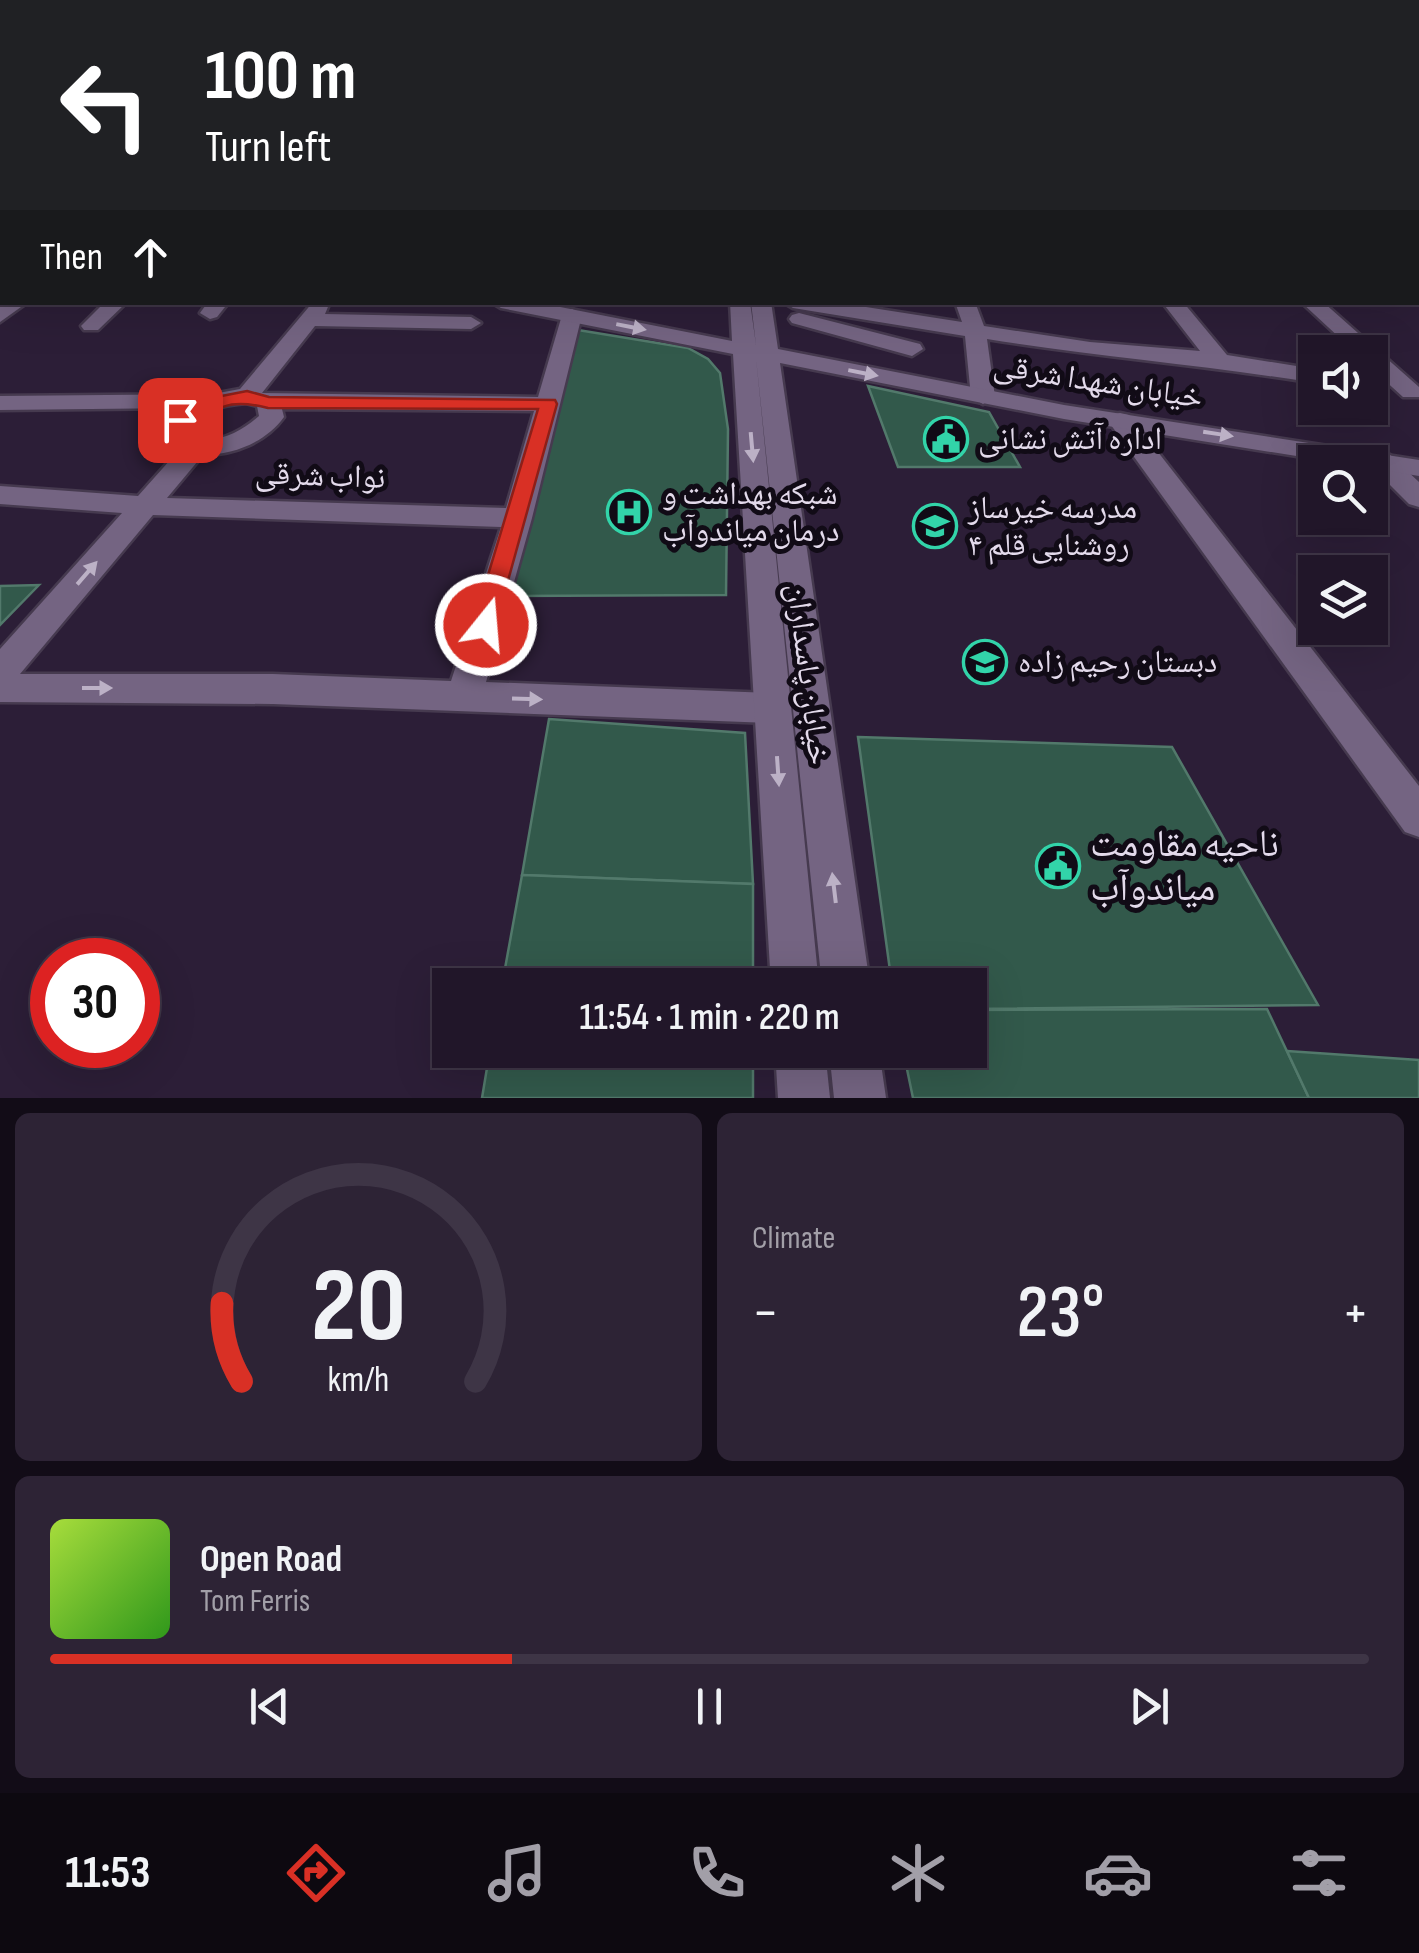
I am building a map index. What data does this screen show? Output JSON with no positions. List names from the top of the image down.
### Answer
{
  "streets": {
    "street": ["خیابان شهدا شرقی", "نواب شرقی", "خیابان پاسداران"]
  },
  "crossings": [
    ["خیابان شهدا شرقی", "خیابان پاسداران"]
  ],
  "places": {
    "public building": ["اداره آتش نشانی", "ناحیه مقاومت میاندوآب"],
    "hospital": ["شبکه بهداشت و درمان میاندوآب"],
    "school or university": ["مدرسه خیرساز روشنایی قلم ۴", "دبستان رحیم زاده"]
  },
  "page": {
    "turn": ["100 m", "Turn left"],
    "then": "Then",
    "limit": "30",
    "trip": "11:54 · 1 min · 220 m",
    "tile": "Climate",
    "heat": ["−", "23°", "+"],
    "song": ["Open Road", "Tom Ferris"],
    "tabs": "11:53",
    "gauge": ["20", "km/h"]
  }
}
